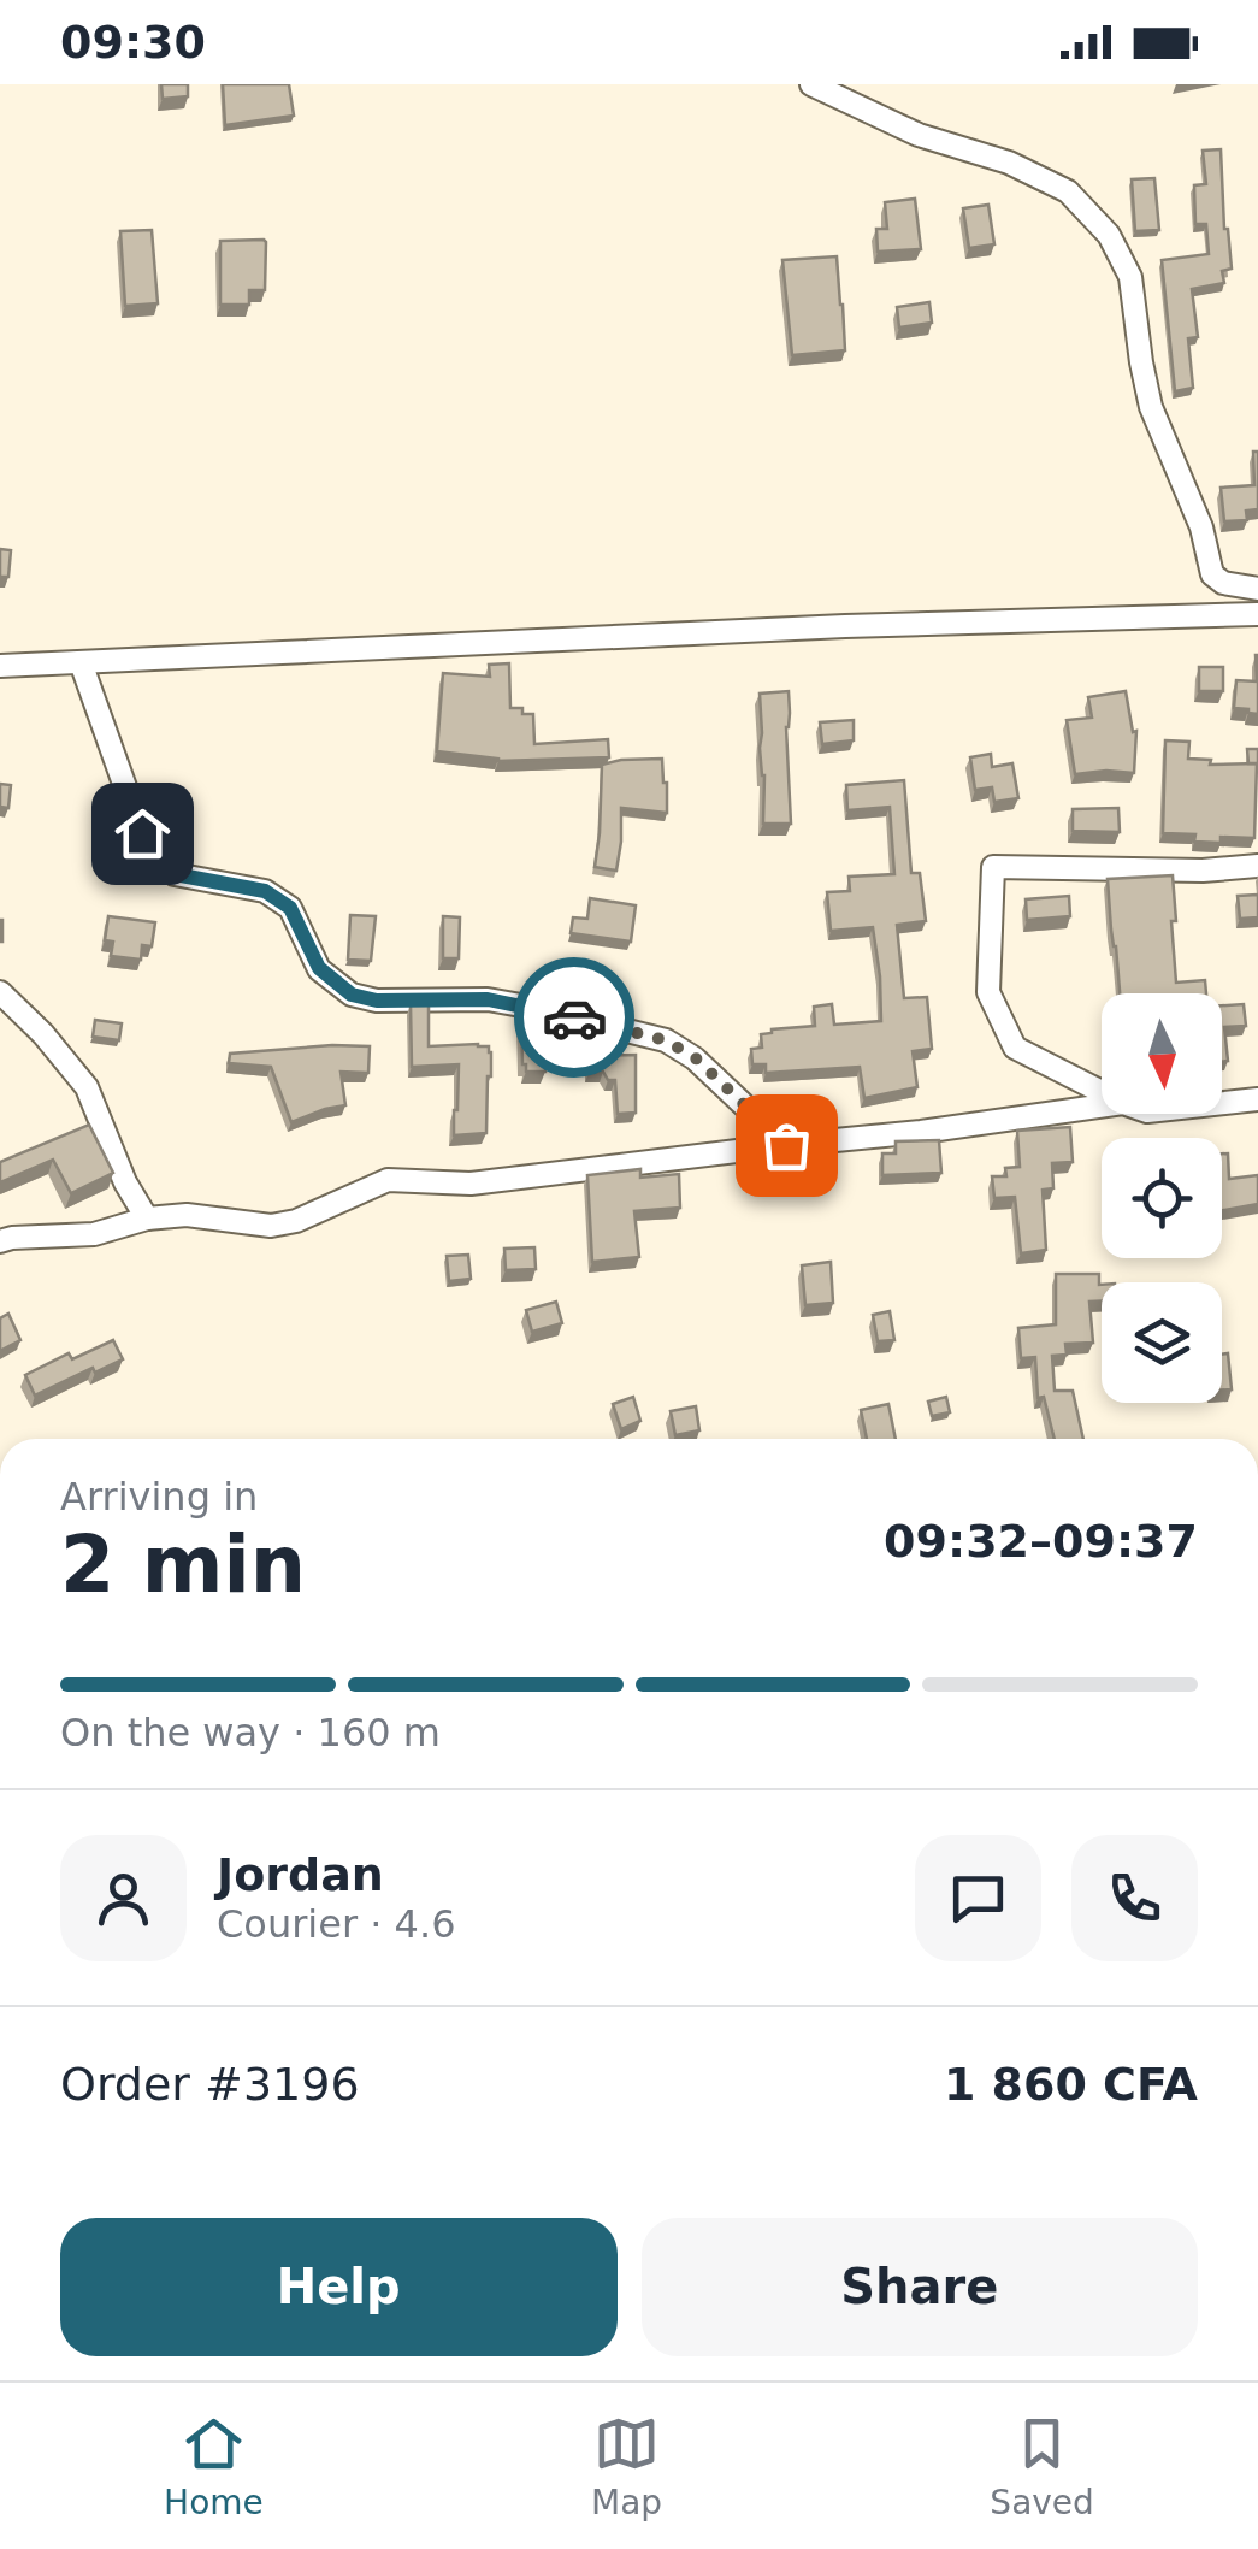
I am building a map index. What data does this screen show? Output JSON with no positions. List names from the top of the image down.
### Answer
{
  "north": "bottom",
  "page": {
    "status": "09:30",
    "heading": ["2 min", "Arriving in", "09:32–09:37"],
    "panel": [
      "Jordan",
      "Courier · 4.6",
      "Order #3196",
      "1 860 CFA"
    ],
    "bar": "On the way · 160 m",
    "buttons": ["Help", "Share"],
    "tabs": ["Home", "Map", "Saved"]
  }
}
